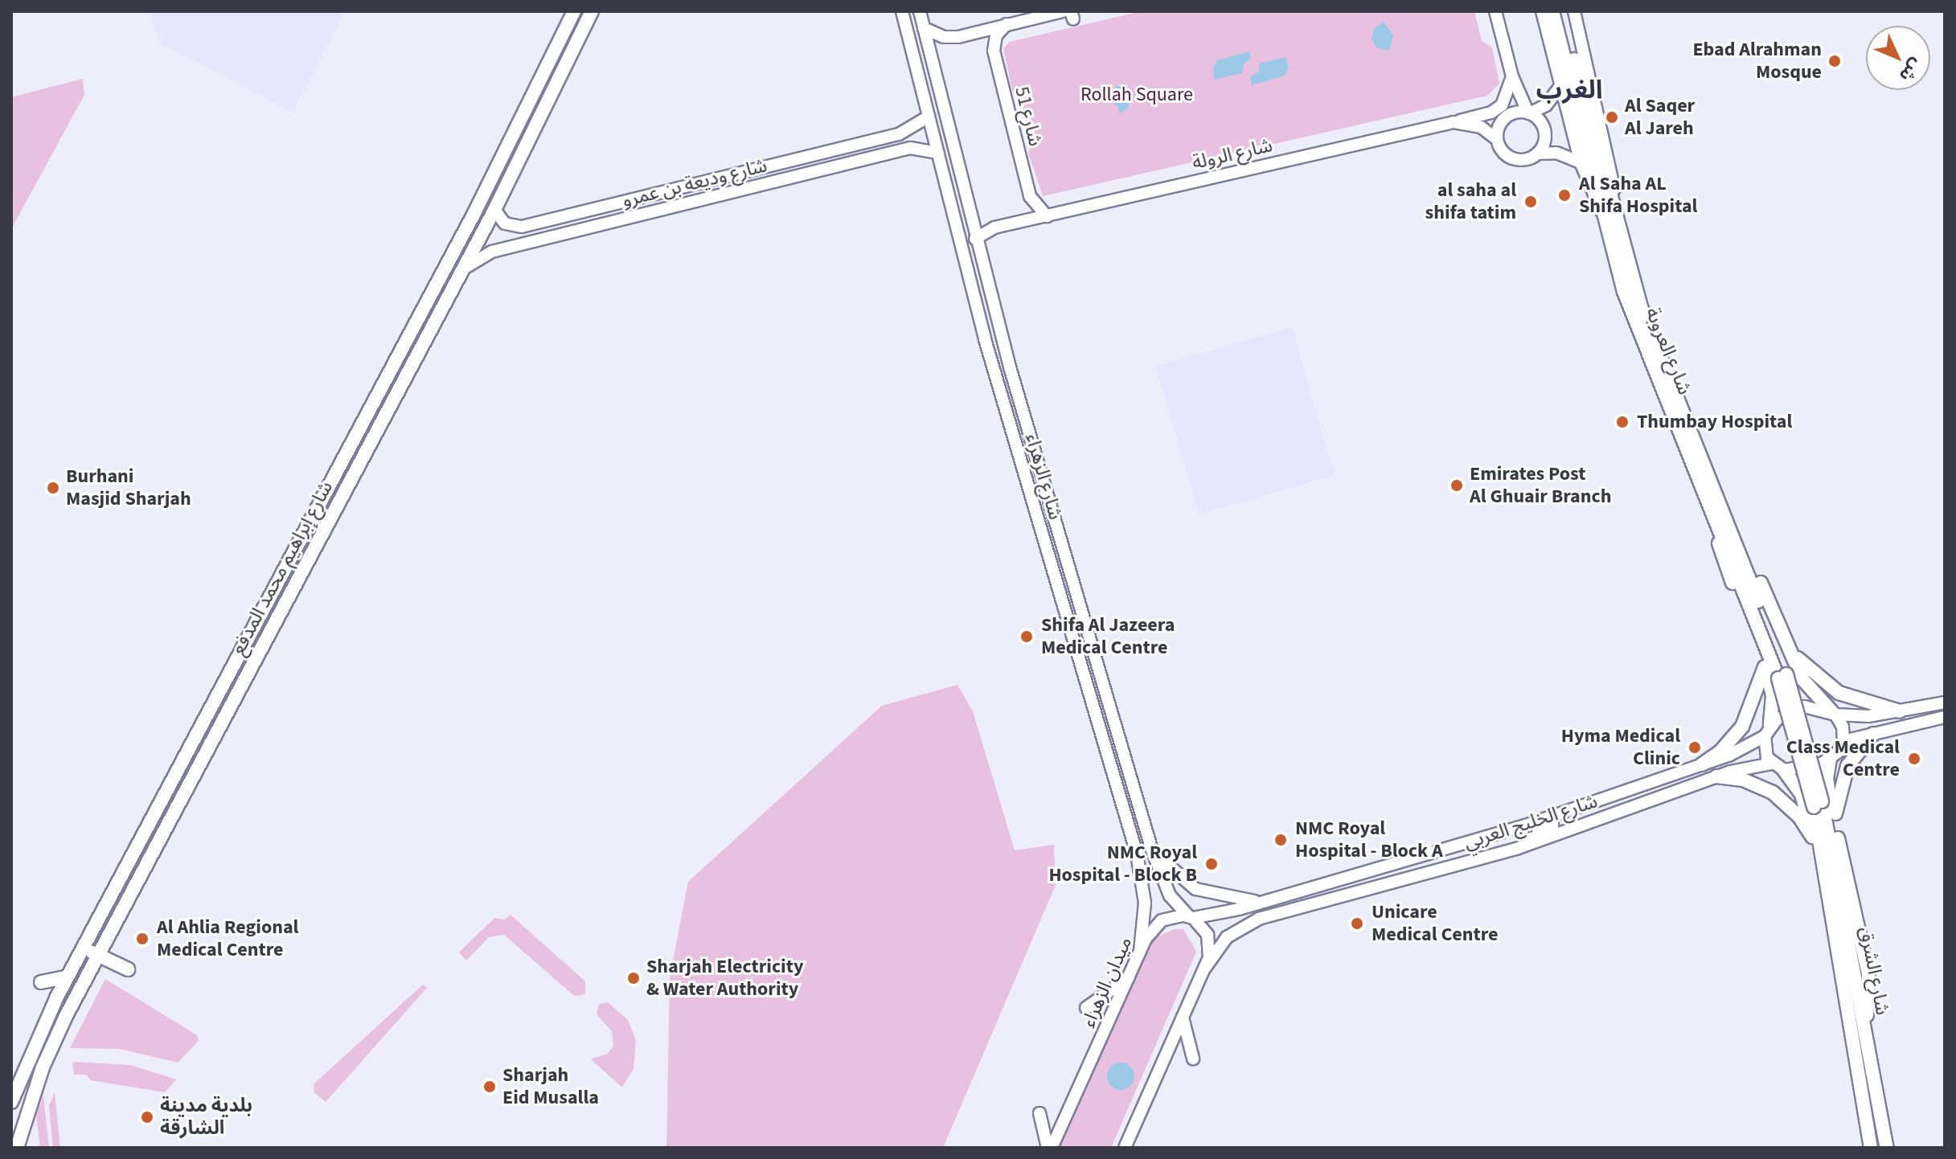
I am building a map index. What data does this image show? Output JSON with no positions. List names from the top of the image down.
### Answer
{
  "streets": {
    "main road": [
      "شارع 51",
      "شارع الرولة",
      "شارع وديعة بن عمرو",
      "شارع العروبة",
      "شارع الزهراء",
      "شارع إبراهيم محمد المدفع",
      "شارع الخليج العربي",
      "شارع الشرق",
      "ميدان الزهراء"
    ]
  },
  "crossings": [
    ["شارع 51", "شارع الرولة"],
    ["شارع الرولة", "شارع الزهراء"],
    ["شارع وديعة بن عمرو", "شارع الزهراء"],
    ["شارع وديعة بن عمرو", "شارع إبراهيم محمد المدفع"],
    ["شارع العروبة", "شارع الشرق"],
    ["شارع الزهراء", "شارع الخليج العربي"],
    ["شارع الزهراء", "ميدان الزهراء"],
    ["شارع الخليج العربي", "ميدان الزهراء"]
  ],
  "districts": ["الغرب"],
  "parks": ["Rollah Square"],
  "places": [
    "Ebad Alrahman Mosque",
    "Al Saqer Al Jareh",
    "Al Saha AL Shifa Hospital",
    "al saha al shifa tatim",
    "Thumbay Hospital",
    "Emirates Post Al Ghuair Branch",
    "Burhani Masjid Sharjah",
    "Shifa Al Jazeera Medical Centre",
    "Hyma Medical Clinic",
    "Class Medical Centre",
    "NMC Royal Hospital - Block A",
    "NMC Royal Hospital - Block B",
    "Unicare Medical Centre",
    "Al Ahlia Regional Medical Centre",
    "Sharjah Electricity & Water Authority",
    "Sharjah Eid Musalla",
    "بلدية مدينة الشارقة"
  ],
  "north": "bottom right"
}
